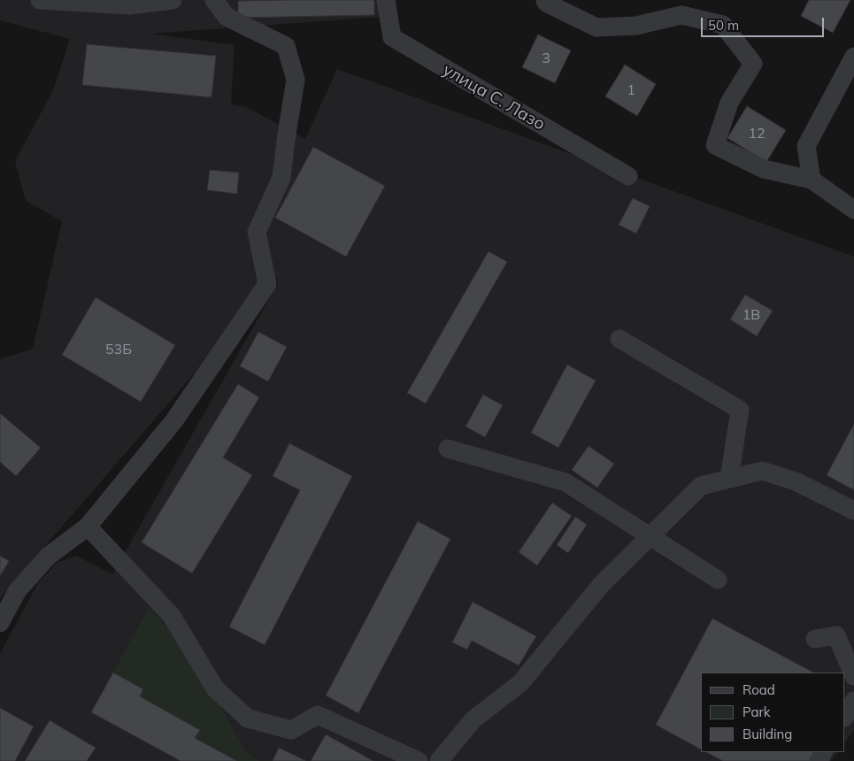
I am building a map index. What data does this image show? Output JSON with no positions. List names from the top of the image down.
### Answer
{
  "streets": {
    "street": ["улица С. Лазо"]
  },
  "house_numbers": [
    "3",
    "1",
    "12",
    "1В",
    "53Б"
  ],
  "legend": ["Road", "Park", "Building"],
  "scale_bar": "50 m"
}
